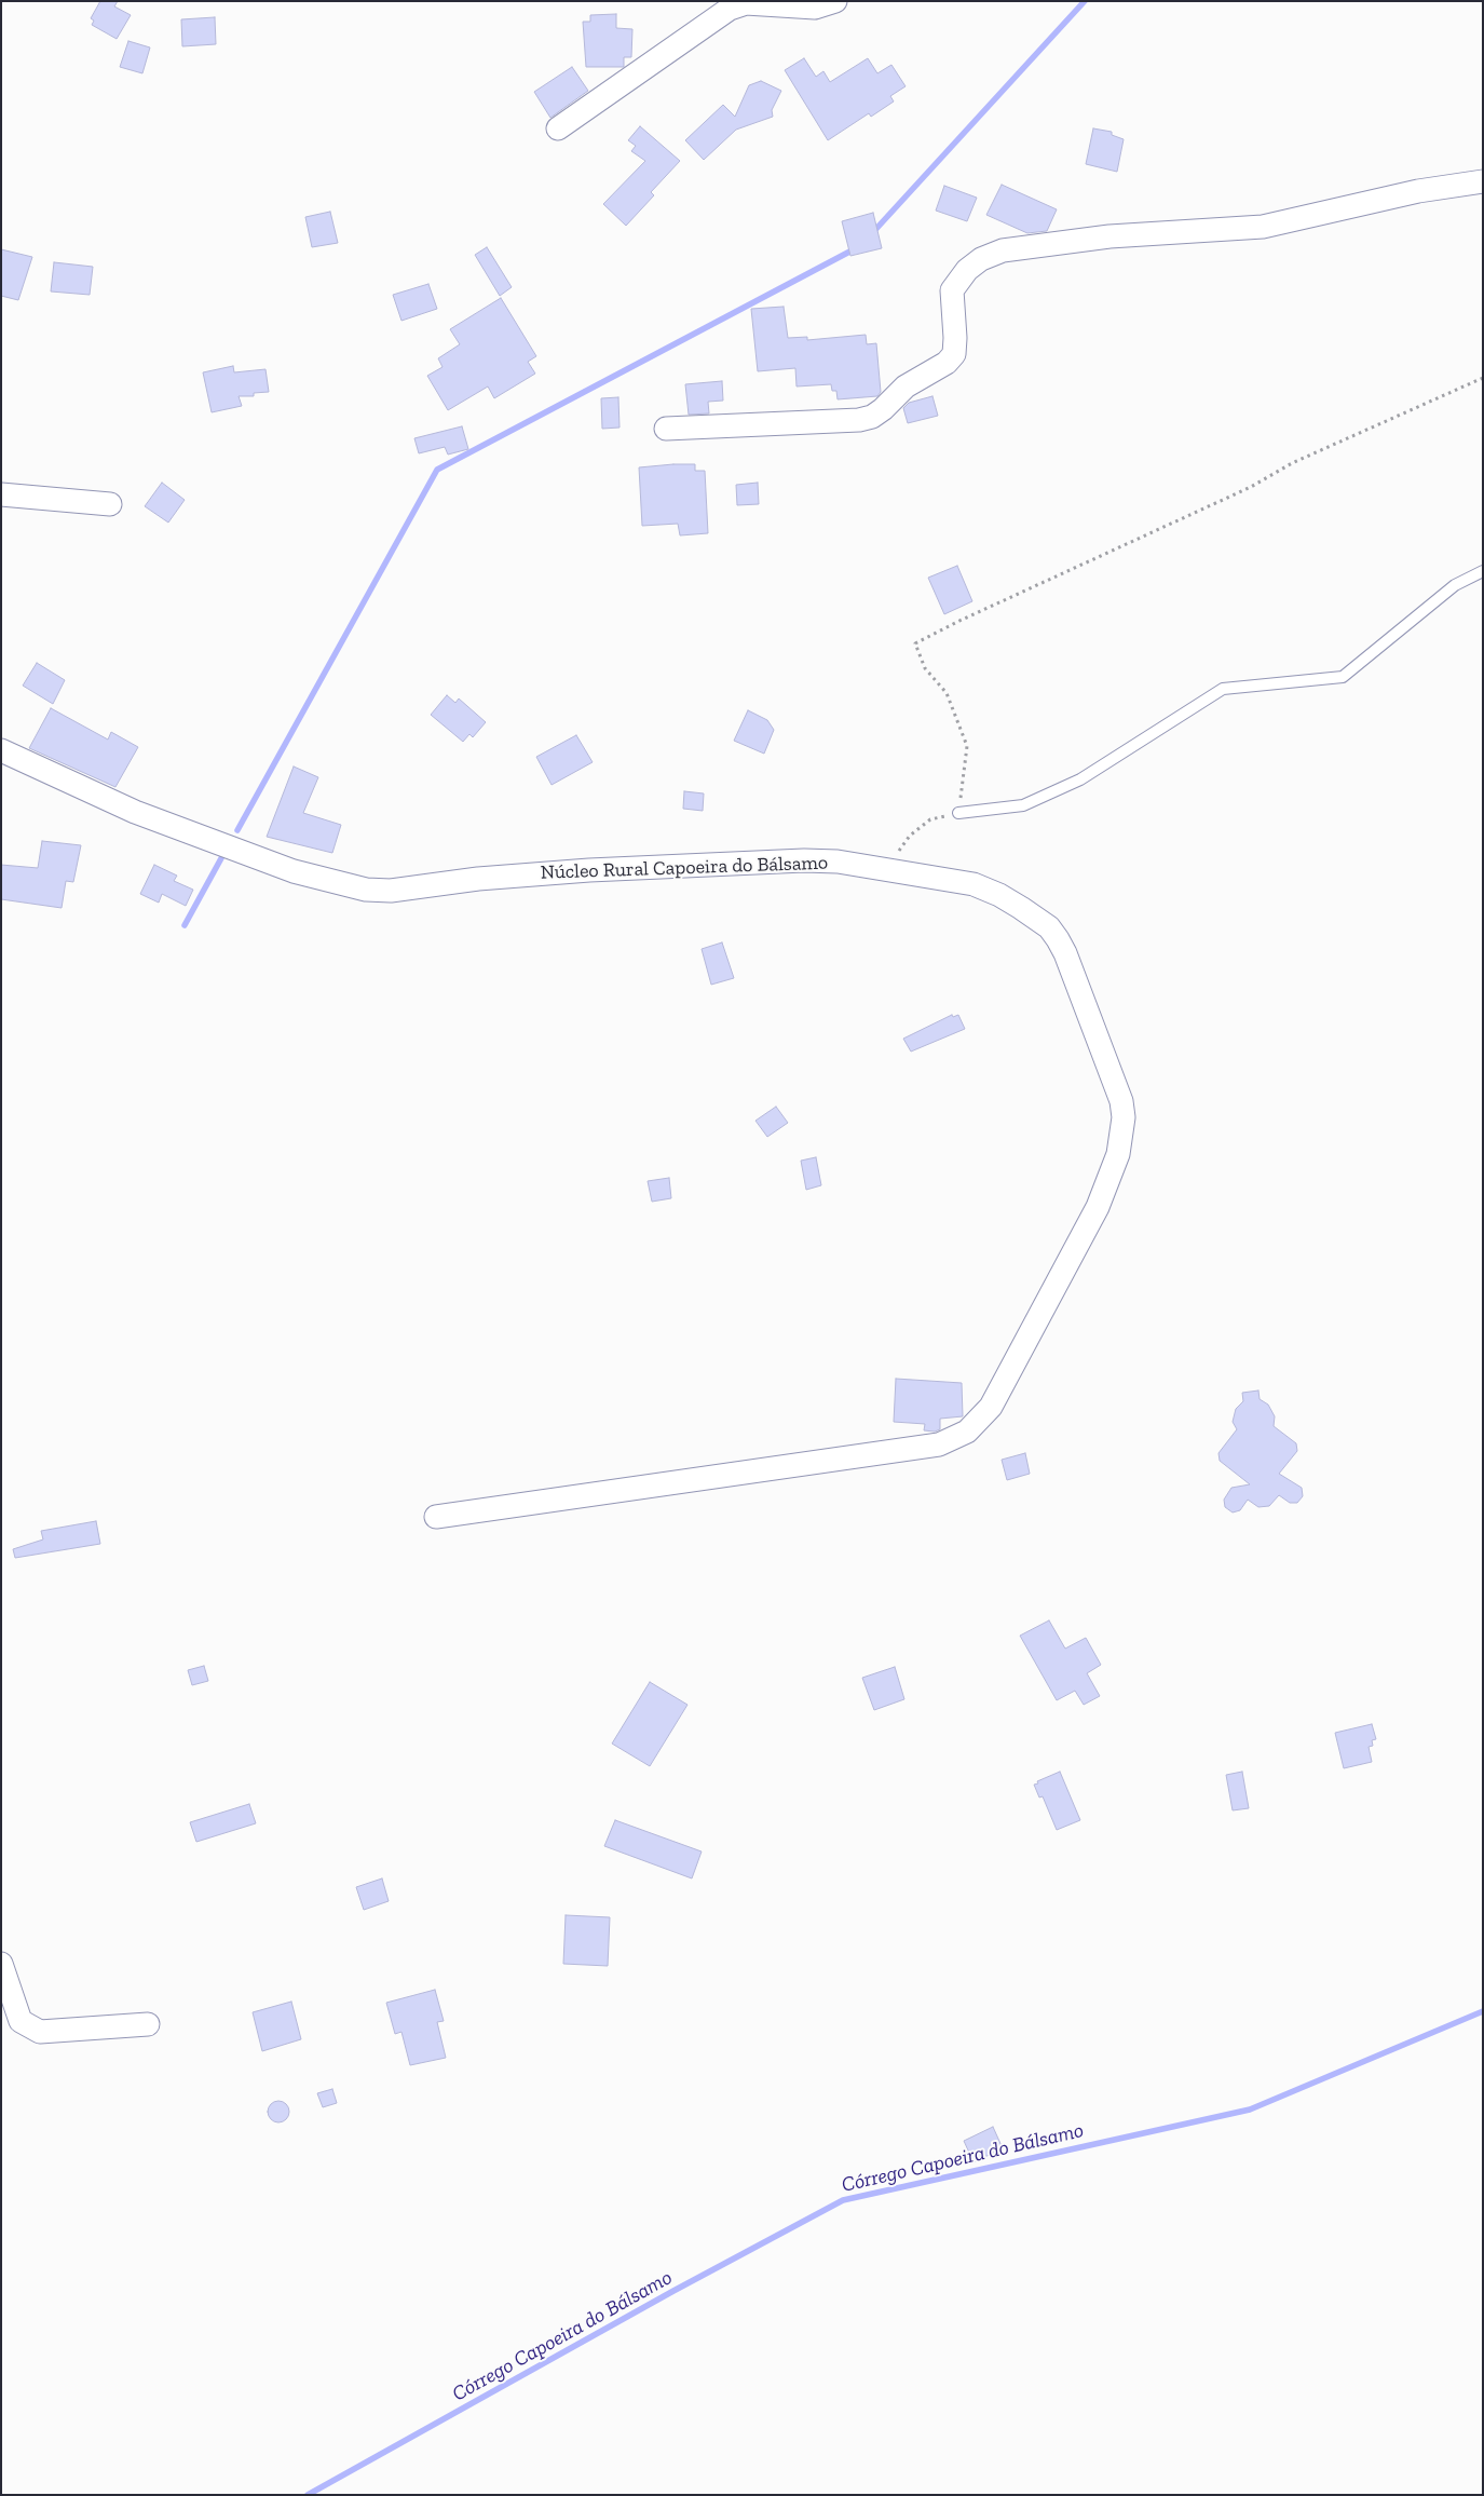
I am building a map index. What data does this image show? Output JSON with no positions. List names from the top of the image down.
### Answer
{
  "streets": {
    "street": ["Núcleo Rural Capoeira do Bálsamo"]
  },
  "water": ["Córrego Capoeira do Bálsamo"]
}
